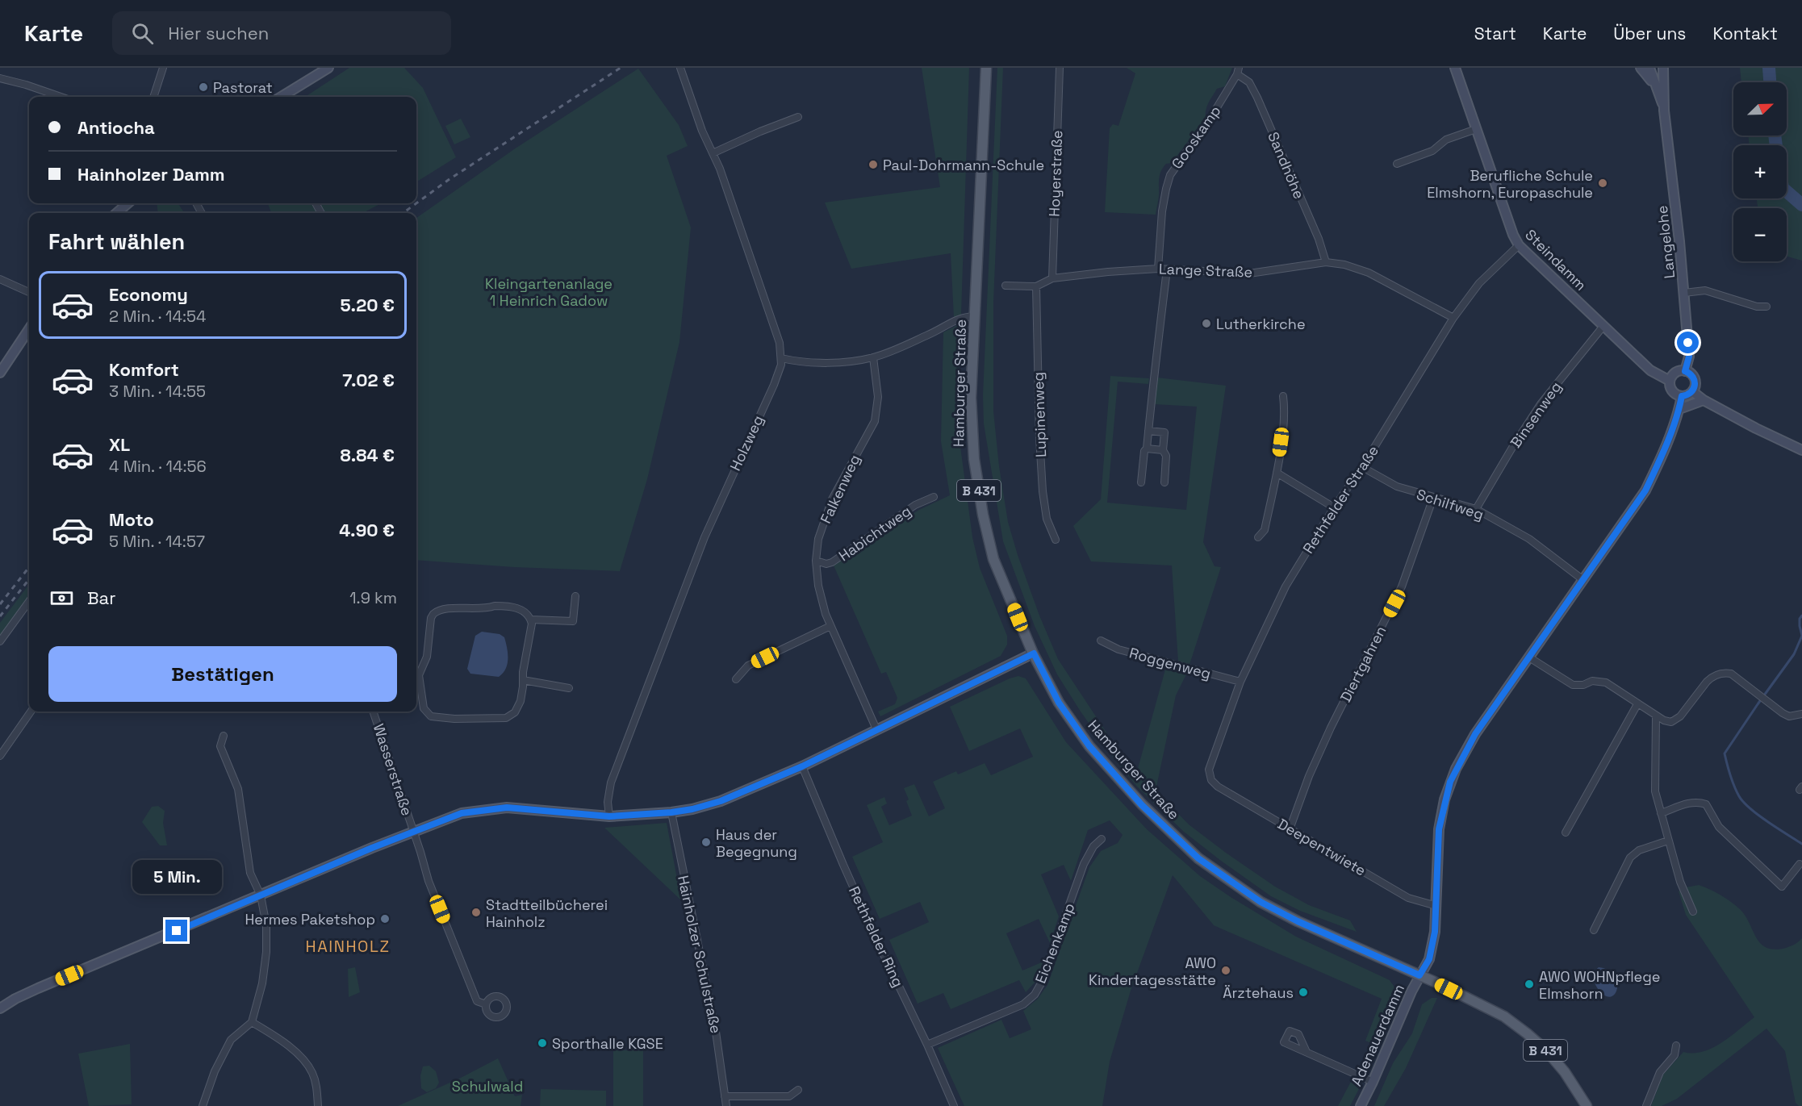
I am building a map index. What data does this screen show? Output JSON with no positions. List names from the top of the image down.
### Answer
{
  "streets": {
    "main road": ["Hamburger Straße", "B 431"],
    "street": [
      "Gooskamp",
      "Sandhöhe",
      "Hoyerstraße",
      "Langelohe",
      "Steindamm",
      "Lange Straße",
      "Lupinenweg",
      "Binsenweg",
      "Holzweg",
      "Falkenweg",
      "Rethfelder Straße",
      "Schilfweg",
      "Habichtweg",
      "Roggenweg",
      "Diertgahren",
      "Wasserstraße",
      "Deepentwiete",
      "Rethfelder Ring",
      "Eichenkamp",
      "Hainholzer Schulstraße",
      "Adenauerdamm"
    ]
  },
  "crossings": [
    ["Gooskamp", "Sandhöhe"],
    ["Gooskamp", "Lange Straße"],
    ["Sandhöhe", "Lange Straße"],
    ["Hoyerstraße", "Lange Straße"],
    ["Langelohe", "Steindamm"],
    ["Steindamm", "Binsenweg"],
    ["Steindamm", "Rethfelder Straße"],
    ["Lange Straße", "Lupinenweg"],
    ["Lange Straße", "Rethfelder Straße"],
    ["Hamburger Straße", "Adenauerdamm"],
    ["Binsenweg", "Schilfweg"],
    ["Falkenweg", "Habichtweg"],
    ["Rethfelder Straße", "Schilfweg"],
    ["Rethfelder Straße", "Roggenweg"],
    ["Rethfelder Straße", "Deepentwiete"],
    ["Schilfweg", "Diertgahren"],
    ["Diertgahren", "Deepentwiete"],
    ["Rethfelder Ring", "Eichenkamp"]
  ],
  "districts": ["HAINHOLZ"],
  "parks": ["Kleingartenanlage 1 Heinrich Gadow", "Schulwald"],
  "places": [
    "Pastorat",
    "Paul-Dohrmann-Schule",
    "Berufliche Schule Elmshorn, Europaschule",
    "Lutherkirche",
    "Haus der Begegnung",
    "Stadtteilbücherei Hainholz",
    "Hermes Paketshop",
    "AWO Kindertagesstätte",
    "AWO WOHNpflege Elmshorn",
    "Ärztehaus",
    "Sporthalle KGSE"
  ],
  "north": "top right",
  "page": {
    "header": "Karte",
    "search": "Hier suchen",
    "nav": [
      "Start",
      "Karte",
      "Über uns",
      "Kontakt"
    ],
    "map_buttons": ["+", "−"],
    "banner": ["Antiocha", "Hainholzer Damm"],
    "heading": "Fahrt wählen",
    "list": [
      {
        "name": "Economy",
        "note": "2 Min. · 14:54",
        "value": "5.20 €"
      },
      {
        "name": "Komfort",
        "note": "3 Min. · 14:55",
        "value": "7.02 €"
      },
      {
        "name": "XL",
        "note": "4 Min. · 14:56",
        "value": "8.84 €"
      },
      {
        "name": "Moto",
        "note": "5 Min. · 14:57",
        "value": "4.90 €"
      }
    ],
    "pay": ["Bar", "1.9 km"],
    "buttons": "Bestätigen",
    "bubble": "5 Min."
  }
}
